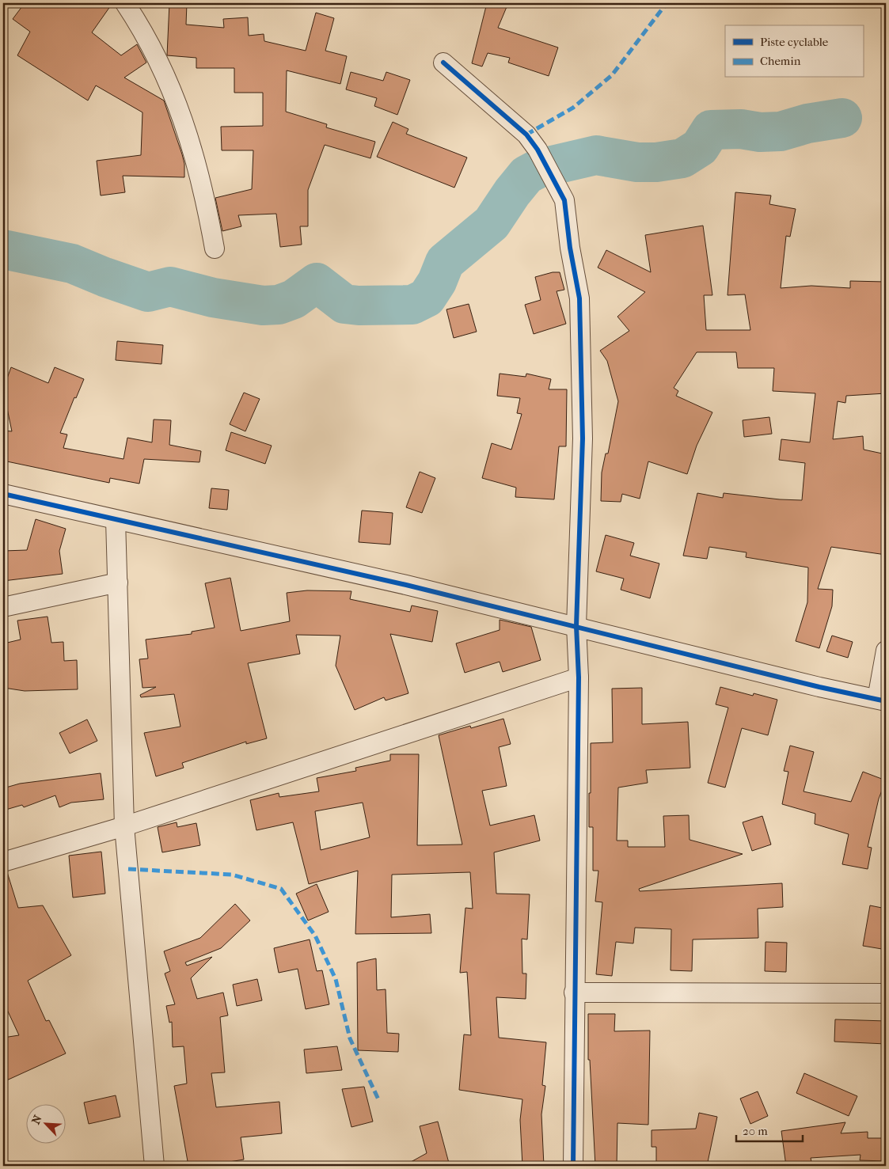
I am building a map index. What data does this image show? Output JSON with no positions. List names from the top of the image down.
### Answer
{
  "legend": ["Piste cyclable", "Chemin"],
  "scale_bar": "20 m",
  "north": "top left"
}
